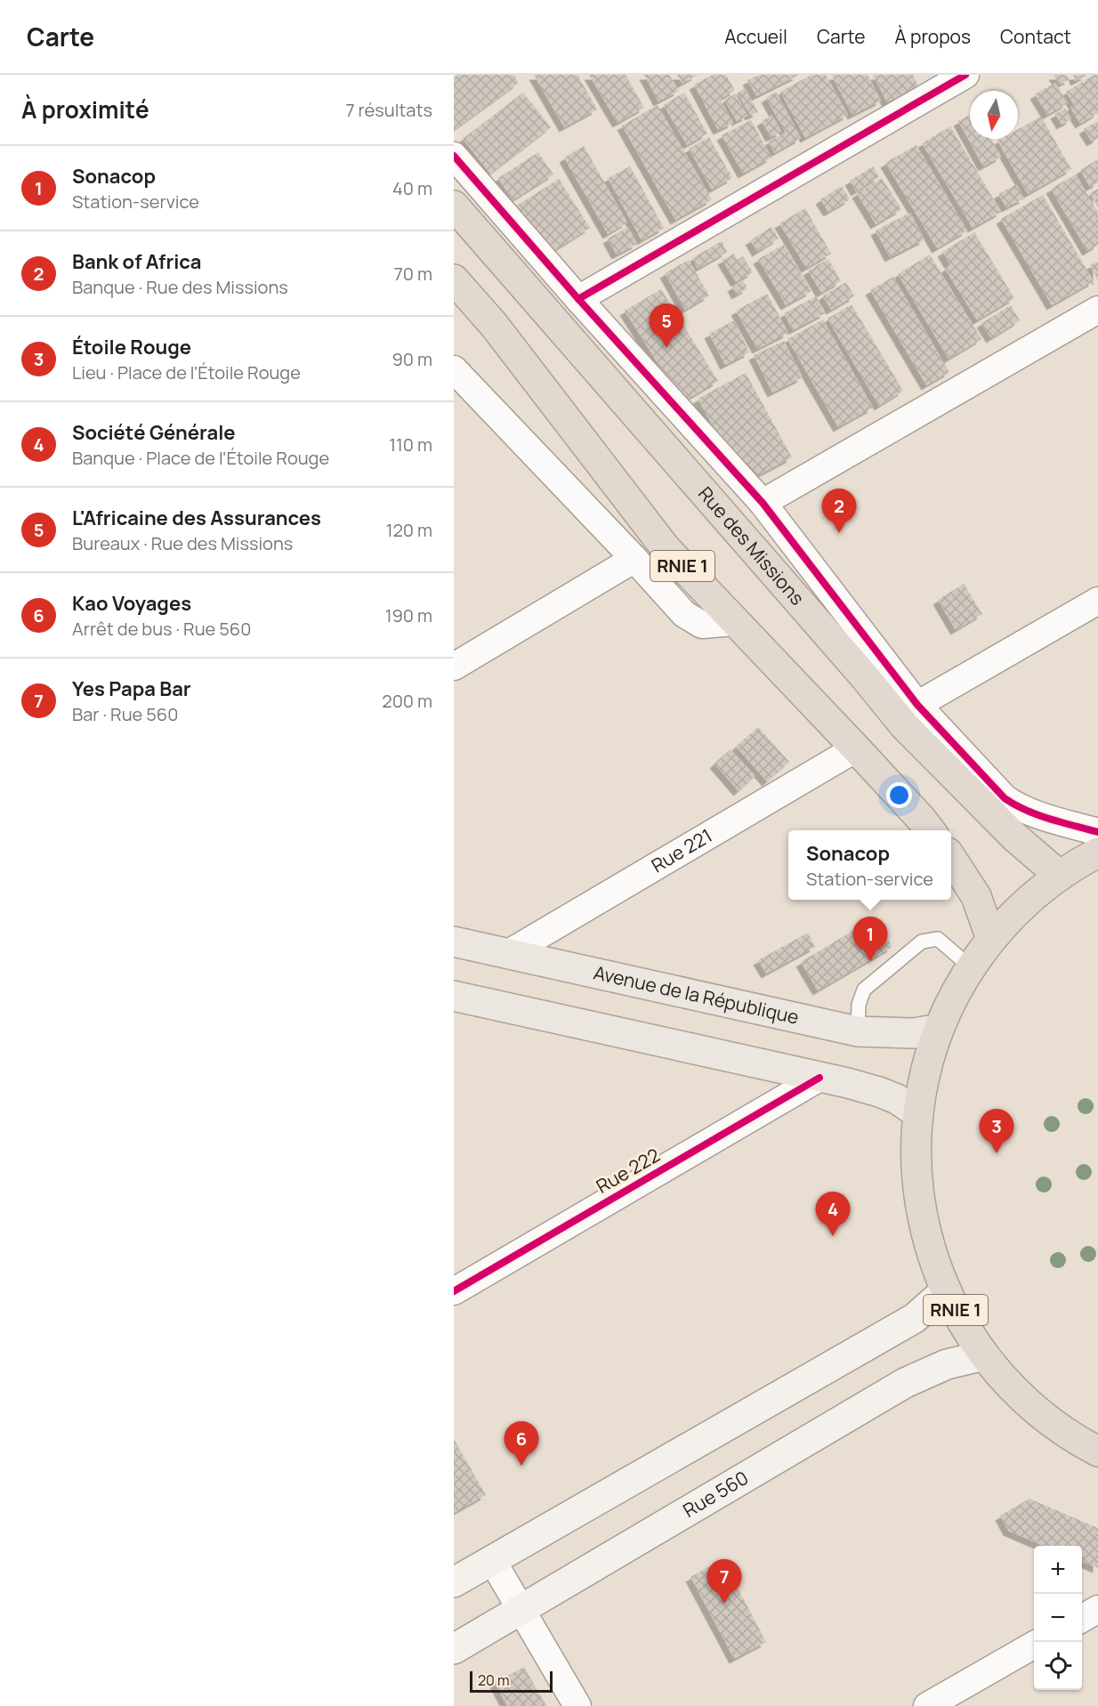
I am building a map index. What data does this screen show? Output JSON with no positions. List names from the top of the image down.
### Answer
{
  "streets": {
    "highway": ["Rue des Missions", "RNIE 1"],
    "main road": ["Avenue de la République", "Rue 560"],
    "street": ["Rue 221", "Rue 222"]
  },
  "crossings": [
    ["Rue des Missions", "RNIE 1"],
    ["RNIE 1", "Rue 221"],
    ["RNIE 1", "Avenue de la République"],
    ["RNIE 1", "Rue 560"],
    ["Rue 221", "Avenue de la République"]
  ],
  "scale_bar": "20 m",
  "north": "bottom",
  "page": {
    "header": "Carte",
    "nav": [
      "Accueil",
      "Carte",
      "À propos",
      "Contact"
    ],
    "heading": ["À proximité", "7 résultats"],
    "list": [
      {
        "mark": "1",
        "name": "Sonacop",
        "note": "Station-service",
        "value": "40 m"
      },
      {
        "mark": "2",
        "name": "Bank of Africa",
        "note": "Banque · Rue des Missions",
        "value": "70 m"
      },
      {
        "mark": "3",
        "name": "Étoile Rouge",
        "note": "Lieu · Place de l'Étoile Rouge",
        "value": "90 m"
      },
      {
        "mark": "4",
        "name": "Société Générale",
        "note": "Banque · Place de l'Étoile Rouge",
        "value": "110 m"
      },
      {
        "mark": "5",
        "name": "L'Africaine des Assurances",
        "note": "Bureaux · Rue des Missions",
        "value": "120 m"
      },
      {
        "mark": "6",
        "name": "Kao Voyages",
        "note": "Arrêt de bus · Rue 560",
        "value": "190 m"
      },
      {
        "mark": "7",
        "name": "Yes Papa Bar",
        "note": "Bar · Rue 560",
        "value": "200 m"
      }
    ],
    "pins": [
      "5",
      "2",
      "1",
      "3",
      "4",
      "6",
      "7"
    ],
    "popup": ["Sonacop", "Station-service"],
    "map_buttons": ["+", "−"],
    "scale": "20 m"
  }
}
